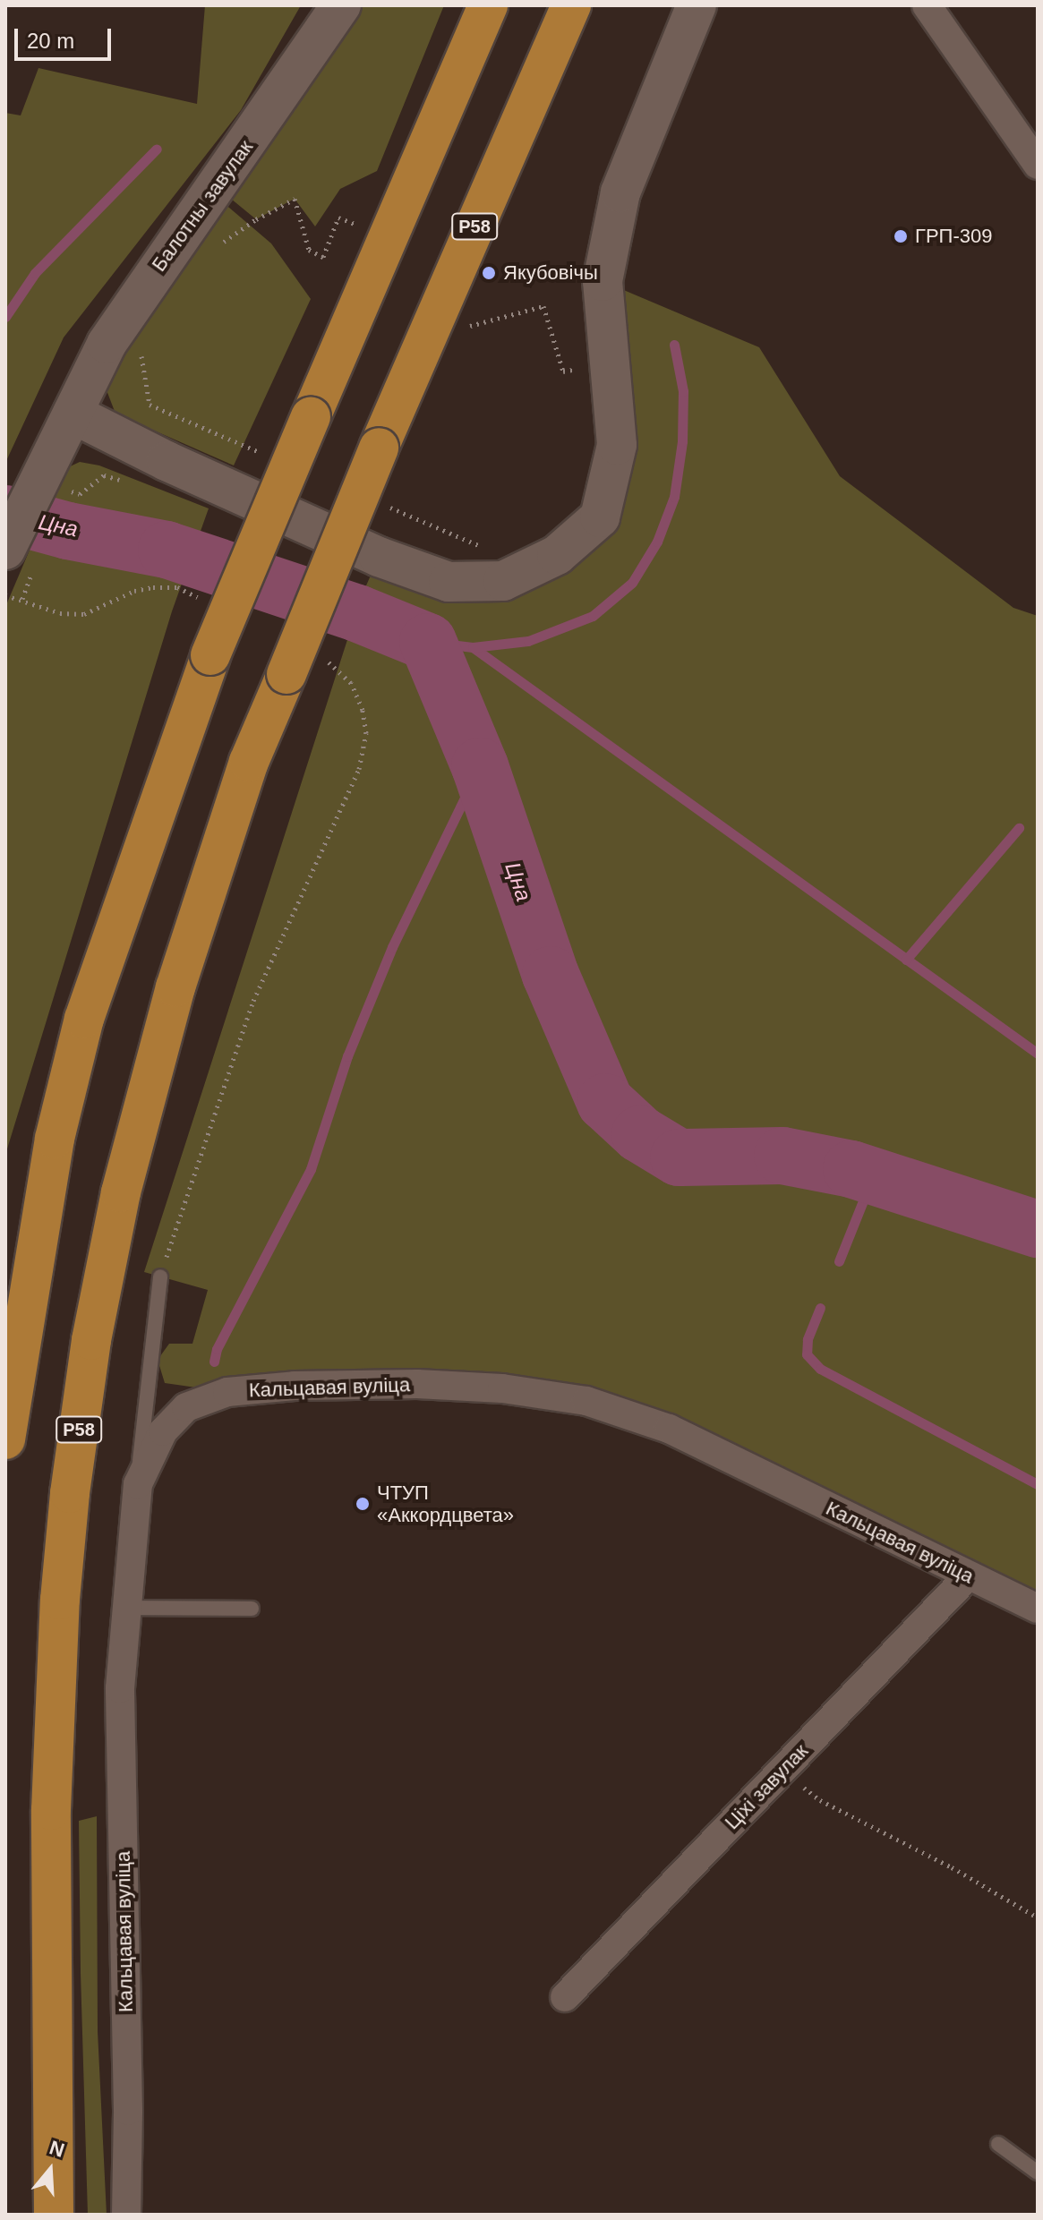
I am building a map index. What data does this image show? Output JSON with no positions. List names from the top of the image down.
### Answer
{
  "streets": {
    "highway": ["Р58"],
    "main road": ["Балотны завулак"],
    "street": ["Кальцавая вуліца", "Ціхі завулак"]
  },
  "crossings": [
    ["Кальцавая вуліца", "Ціхі завулак"]
  ],
  "water": ["Цна"],
  "places": ["ГРП-309", "Якубовічы", "ЧТУП «Аккордцвета»"],
  "scale_bar": "20 m",
  "north": "top"
}
